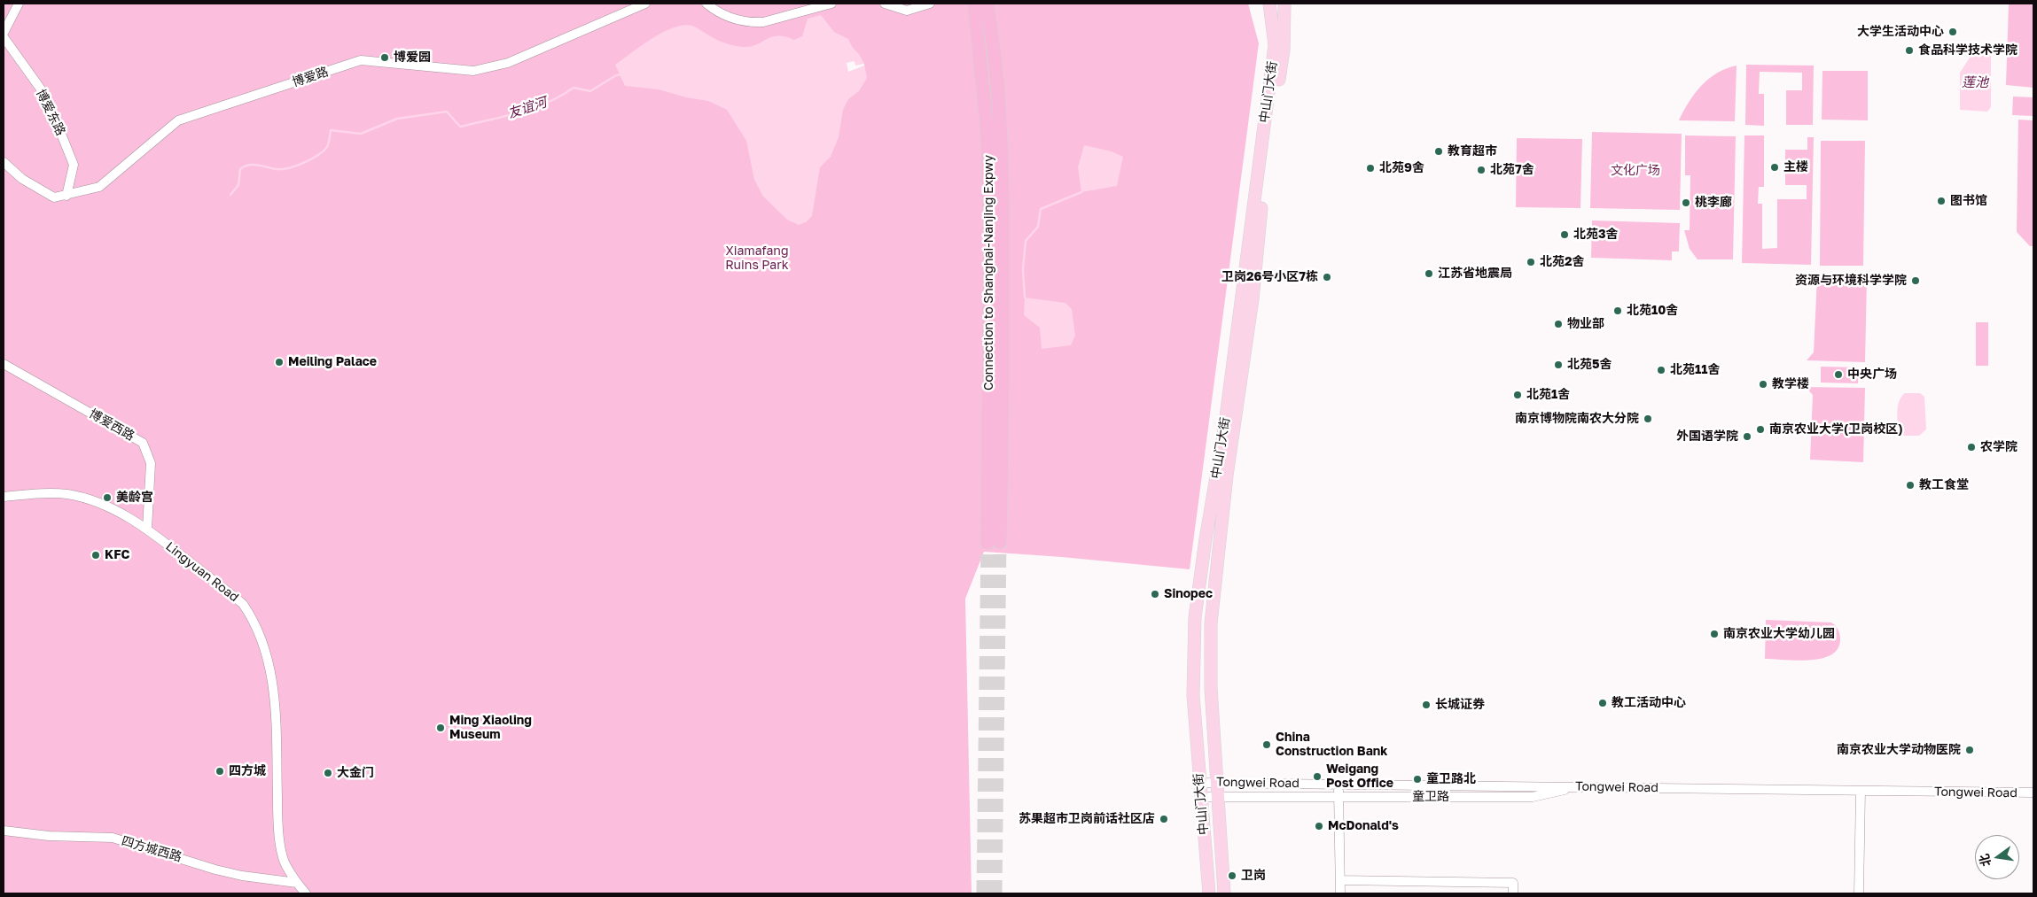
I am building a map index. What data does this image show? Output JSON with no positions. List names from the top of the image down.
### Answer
{
  "streets": {
    "highway": ["Connection to Shanghai-Nanjing Expwy"],
    "main road": ["中山门大街"],
    "street": [
      "博爱路",
      "博爱东路",
      "博爱西路",
      "Lingyuan Road",
      "Tongwei Road",
      "童卫路",
      "四方城西路"
    ]
  },
  "crossings": [
    ["博爱路", "博爱东路"],
    ["中山门大街", "Tongwei Road"],
    ["中山门大街", "童卫路"],
    ["博爱西路", "Lingyuan Road"],
    ["Lingyuan Road", "四方城西路"],
    ["Tongwei Road", "童卫路"]
  ],
  "water": ["莲池", "友谊河"],
  "parks": ["文化广场", "Xiamafang Ruins Park"],
  "places": [
    "大学生活动中心",
    "食品科学技术学院",
    "博爱园",
    "教育超市",
    "主楼",
    "北苑9舍",
    "北苑7舍",
    "图书馆",
    "桃李廊",
    "北苑3舍",
    "北苑2舍",
    "江苏省地震局",
    "卫岗26号小区7栋",
    "资源与环境科学学院",
    "北苑10舍",
    "物业部",
    "Meiling Palace",
    "北苑5舍",
    "北苑11舍",
    "中央广场",
    "教学楼",
    "北苑1舍",
    "南京博物院南农大分院",
    "南京农业大学(卫岗校区)",
    "外国语学院",
    "农学院",
    "教工食堂",
    "美龄宫",
    "KFC",
    "Sinopec",
    "南京农业大学幼儿园",
    "教工活动中心",
    "长城证券",
    "Ming Xiaoling Museum",
    "China Construction Bank",
    "南京农业大学动物医院",
    "四方城",
    "大金门",
    "Weigang Post Office",
    "童卫路北",
    "苏果超市卫岗前话社区店",
    "McDonald's",
    "卫岗"
  ],
  "north": "left"
}
